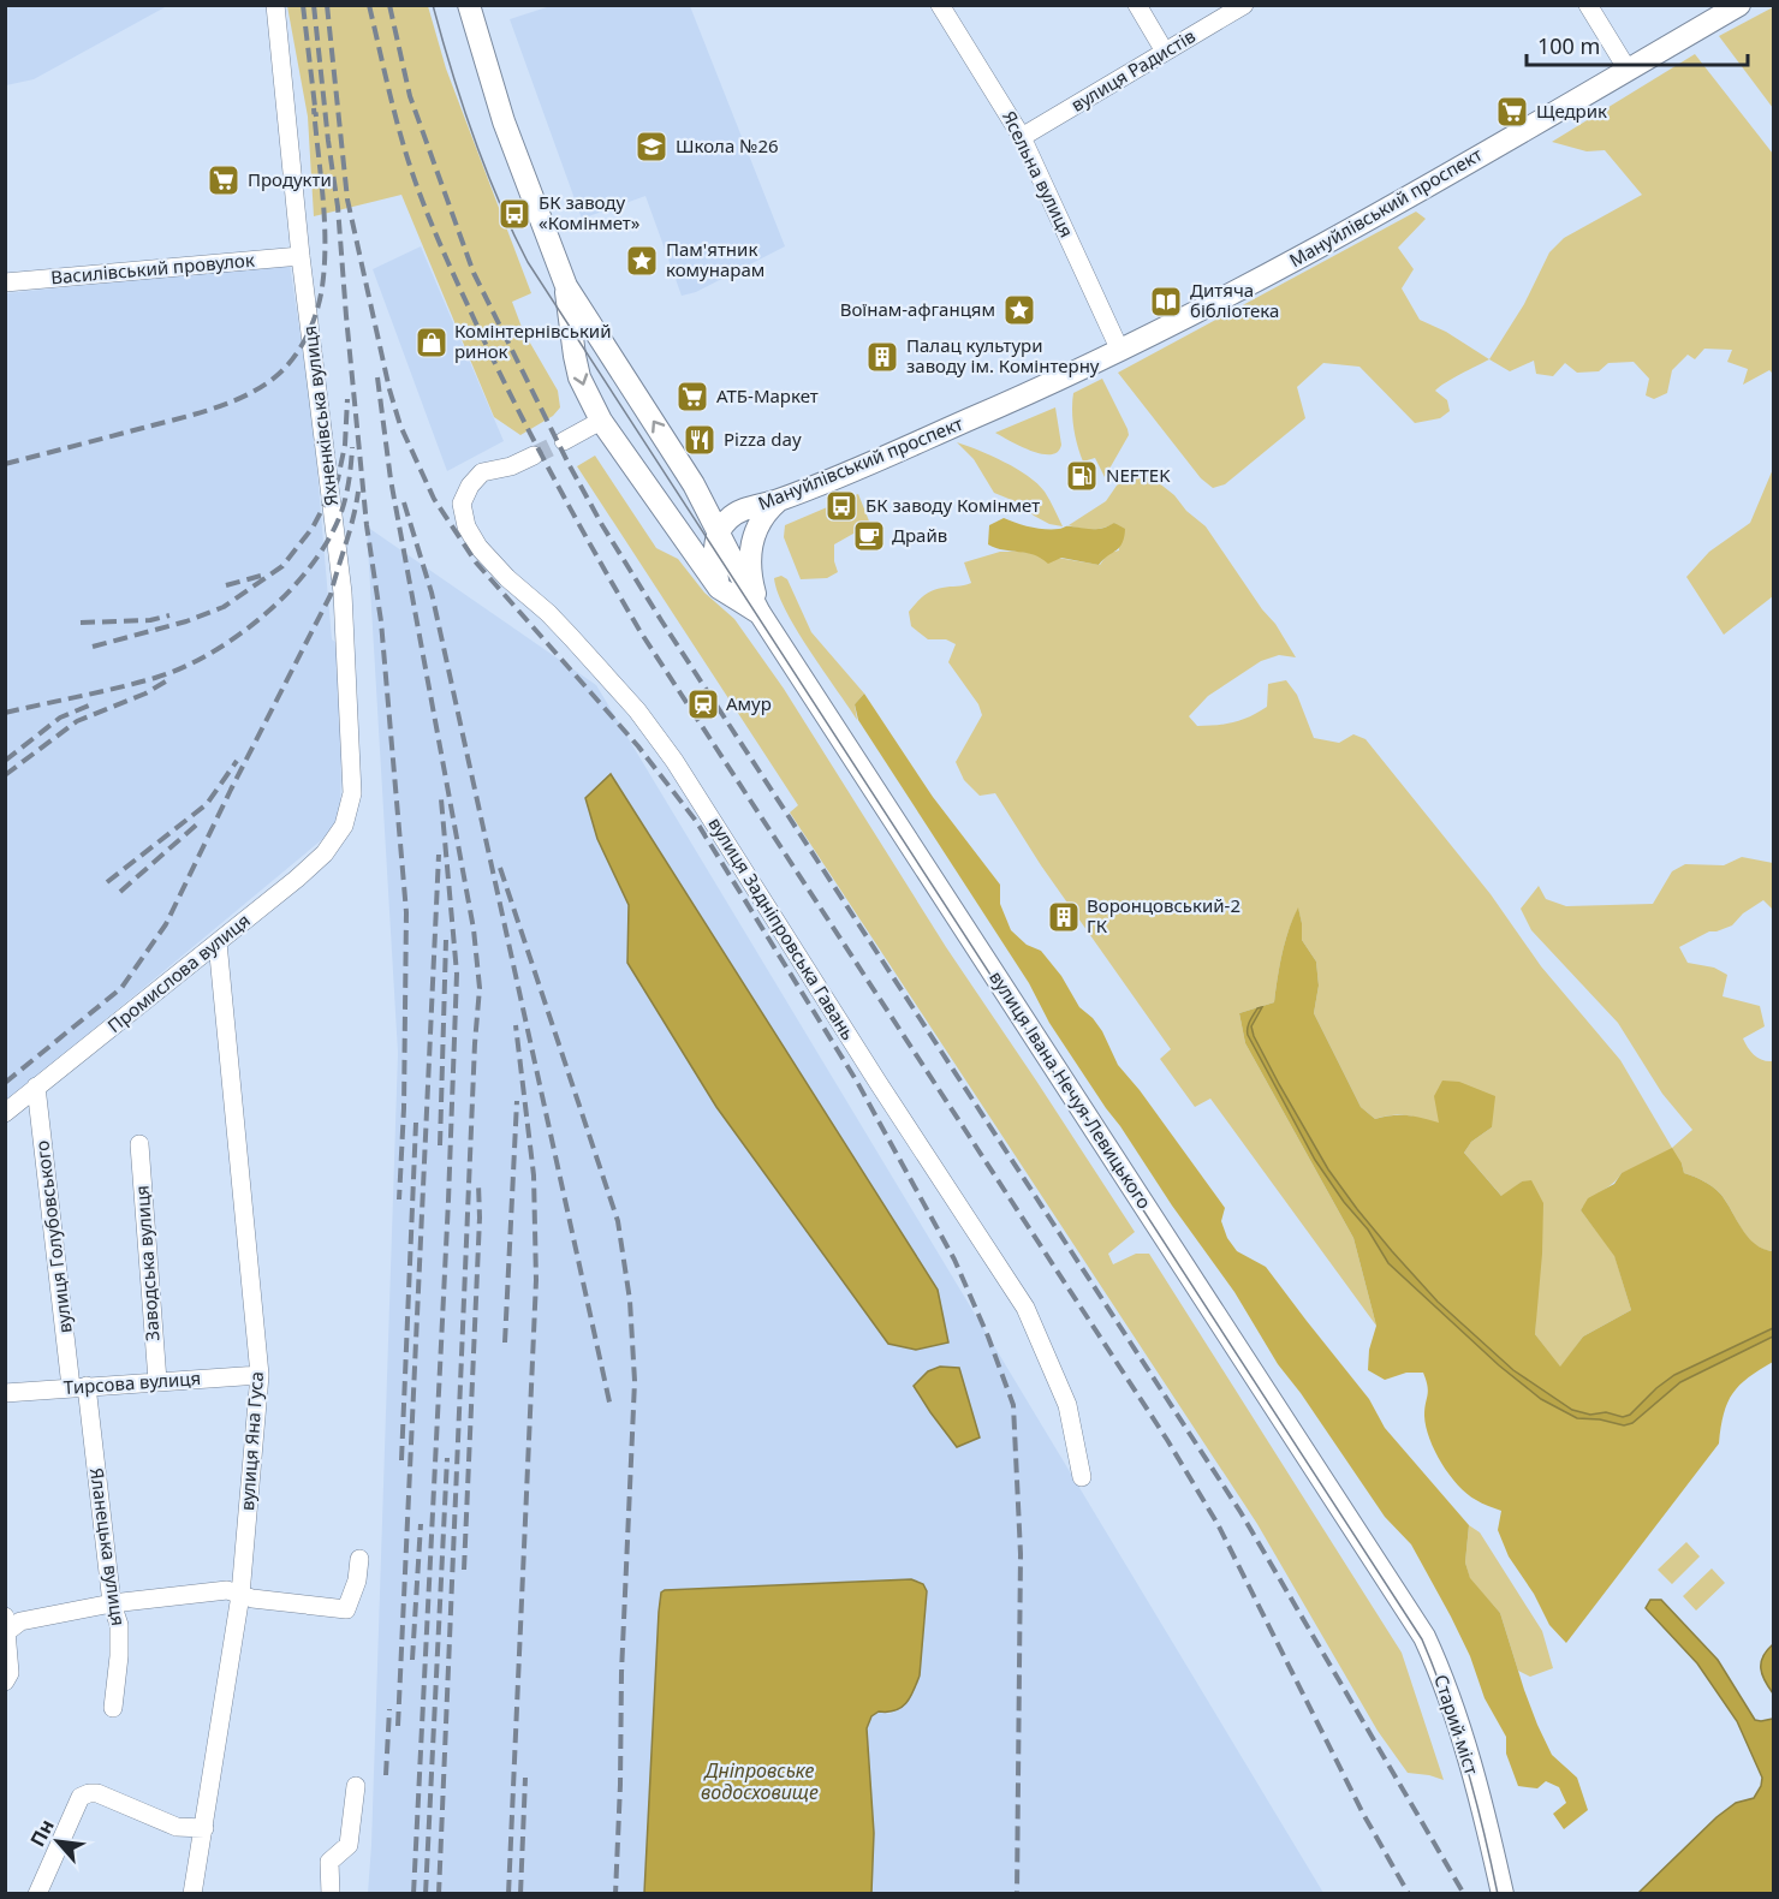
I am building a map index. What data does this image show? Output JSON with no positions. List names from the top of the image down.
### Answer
{
  "streets": {
    "main road": ["Мануйлівський проспект", "вулиця Івана Нечуя-Левицького", "Старий міст"],
    "street": [
      "вулиця Радистів",
      "Ясельна вулиця",
      "Василівський провулок",
      "Яхненківська вулиця",
      "вулиця Задніпровська Гавань",
      "Промислова вулиця",
      "вулиця Голубовського",
      "Заводська вулиця",
      "Тирсова вулиця",
      "вулиця Яна Гуса",
      "Яланецька вулиця"
    ]
  },
  "crossings": [
    ["вулиця Радистів", "Ясельна вулиця"],
    ["Ясельна вулиця", "Мануйлівський проспект"],
    ["Василівський провулок", "Яхненківська вулиця"],
    ["Яхненківська вулиця", "Промислова вулиця"],
    ["Промислова вулиця", "вулиця Голубовського"],
    ["Промислова вулиця", "вулиця Яна Гуса"],
    ["вулиця Івана Нечуя-Левицького", "Старий міст"],
    ["вулиця Голубовського", "Тирсова вулиця"],
    ["вулиця Голубовського", "Яланецька вулиця"],
    ["Заводська вулиця", "Тирсова вулиця"],
    ["Тирсова вулиця", "вулиця Яна Гуса"],
    ["Тирсова вулиця", "Яланецька вулиця"]
  ],
  "water": ["Дніпровське водосховище"],
  "places": {
    "supermarket": ["Щедрик", "Продукти", "АТБ-Маркет"],
    "school or university": ["Школа №26"],
    "bus stop": ["БК заводу «Комінмет»", "БК заводу Комінмет"],
    "place": ["Пам'ятник комунарам", "Воїнам-афганцям"],
    "library": ["Дитяча бібліотека"],
    "shop": ["Комінтернівський ринок"],
    "building": ["Палац культури заводу ім. Комінтерну", "Воронцовський-2 ГК"],
    "restaurant": ["Pizza day"],
    "fuel station": ["NEFTEK"],
    "cafe": ["Драйв"],
    "station": ["Амур"]
  },
  "scale_bar": "100 m",
  "north": "top left"
}
